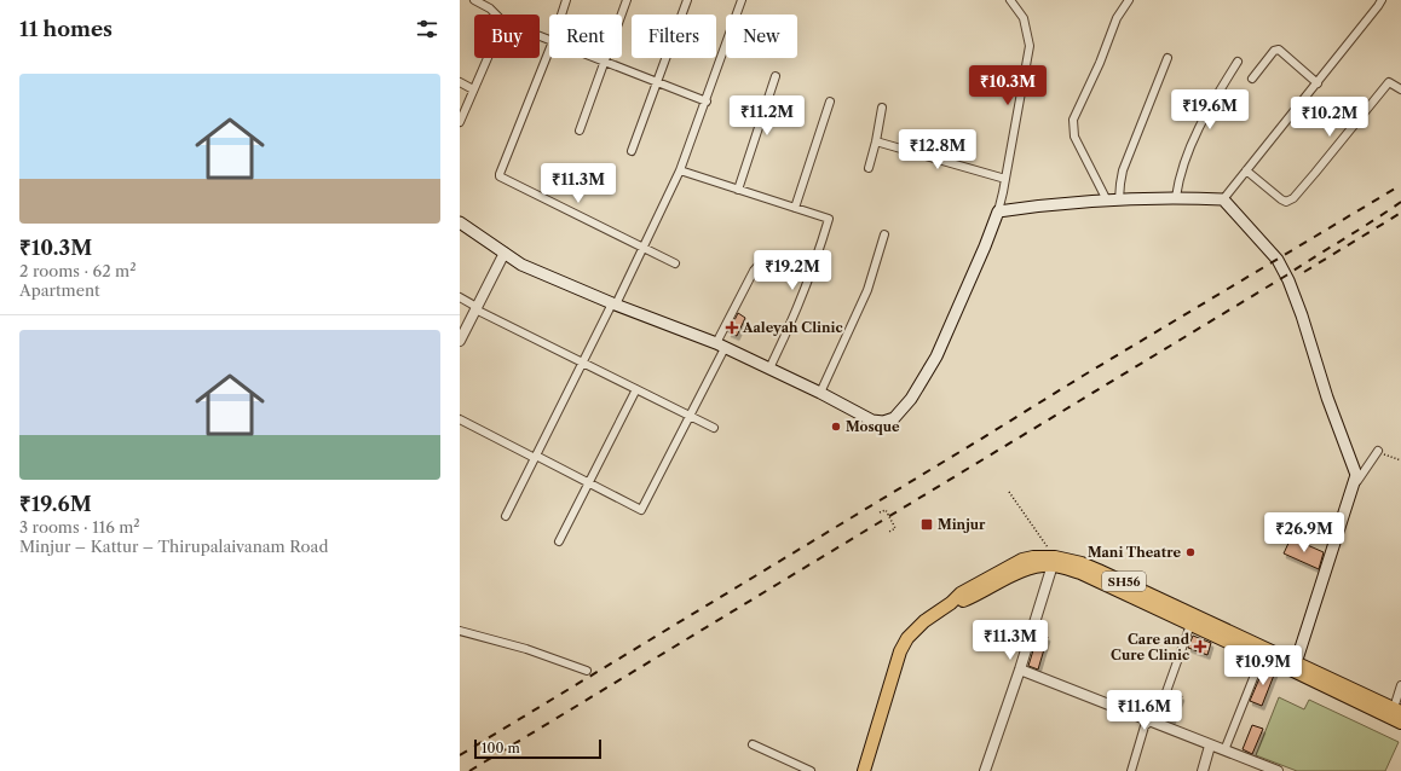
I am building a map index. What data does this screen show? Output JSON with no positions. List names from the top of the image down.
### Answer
{
  "streets": {
    "main road": ["SH56"]
  },
  "places": {
    "health": ["Aaleyah Clinic", "Care and Cure Clinic"],
    "other": ["Mosque", "Mani Theatre"],
    "transit": ["Minjur"]
  },
  "scale_bar": "100 m",
  "page": {
    "heading": "11 homes",
    "chip": [
      "Buy",
      "Rent",
      "Filters",
      "New"
    ],
    "list": [
      {
        "name": "₹10.3M",
        "note": "2 rooms · 62 m² · Apartment"
      },
      {
        "name": "₹19.6M",
        "note": "3 rooms · 116 m² · Minjur – Kattur – Thirupalaivanam Road"
      }
    ],
    "price": [
      "₹10.3M",
      "₹19.6M",
      "₹11.2M",
      "₹10.2M",
      "₹12.8M",
      "₹11.3M",
      "₹19.2M",
      "₹26.9M",
      "₹11.3M",
      "₹10.9M",
      "₹11.6M"
    ],
    "scale": "100 m"
  }
}
